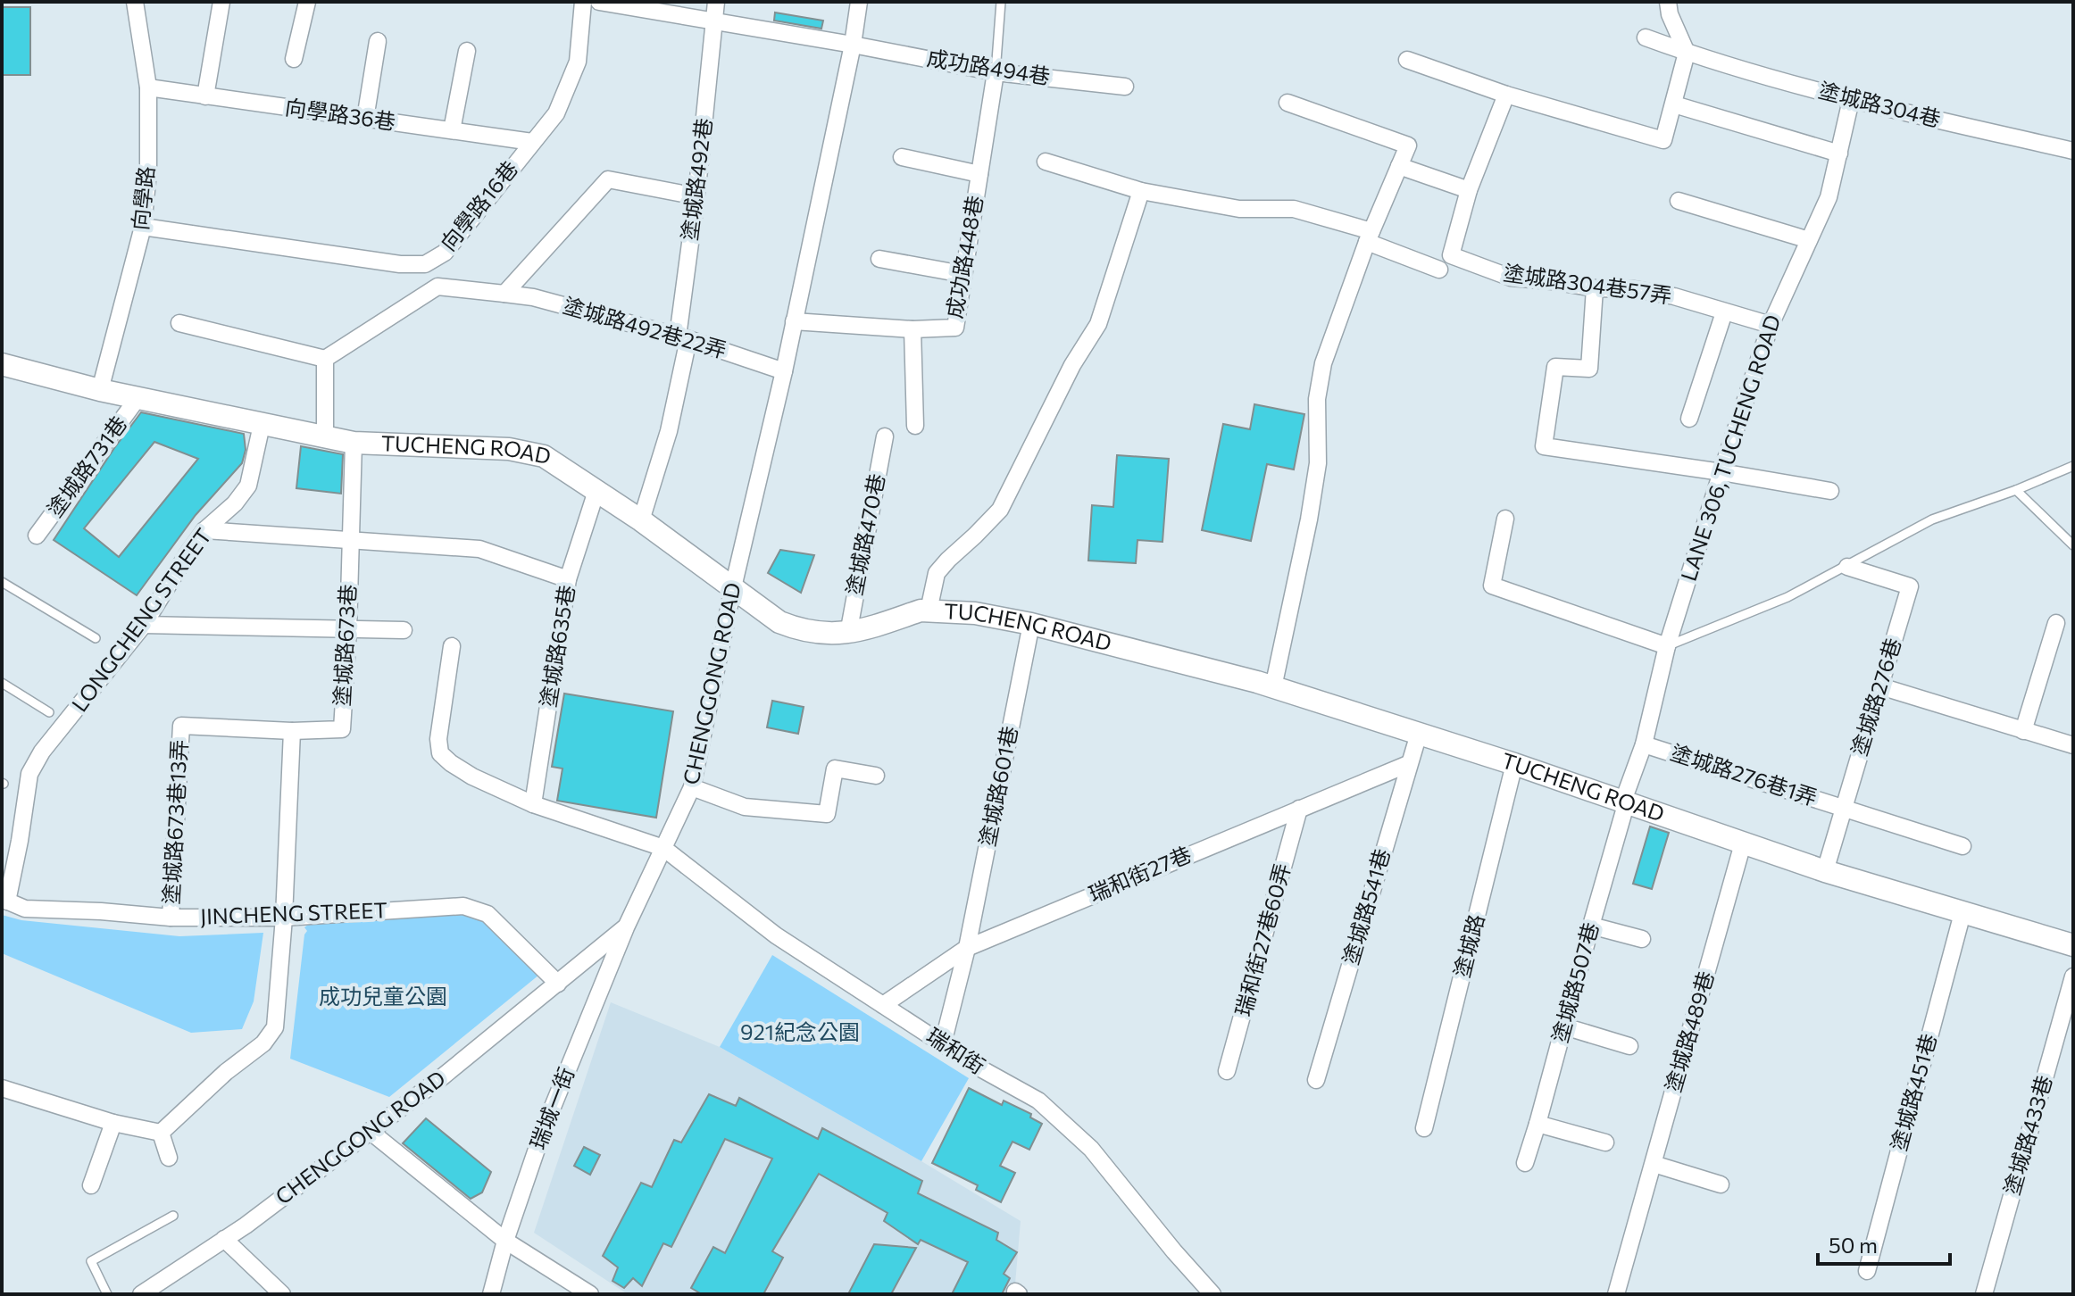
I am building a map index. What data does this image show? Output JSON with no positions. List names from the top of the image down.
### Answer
{
  "streets": {
    "street": [
      "成功路494巷",
      "塗城路304巷",
      "向學路36巷",
      "塗城路492巷",
      "向學路",
      "向學路16巷",
      "成功路448巷",
      "塗城路304巷57弄",
      "塗城路492巷22弄",
      "LANE 306, TUCHENG ROAD",
      "TUCHENG ROAD",
      "塗城路731巷",
      "塗城路470巷",
      "LONGCHENG STREET",
      "塗城路673巷",
      "塗城路635巷",
      "CHENGGONG ROAD",
      "塗城路276巷",
      "塗城路276巷1弄",
      "塗城路601巷",
      "塗城路673巷13弄",
      "瑞和街27巷",
      "塗城路541巷",
      "JINCHENG STREET",
      "瑞和街27巷60弄",
      "塗城路",
      "塗城路507巷",
      "塗城路489巷",
      "瑞和街",
      "塗城路451巷",
      "瑞城一街",
      "塗城路433巷"
    ]
  },
  "crossings": [
    ["成功路494巷", "塗城路492巷"],
    ["成功路494巷", "成功路448巷"],
    ["成功路494巷", "CHENGGONG ROAD"],
    ["塗城路304巷", "LANE 306, TUCHENG ROAD"],
    ["向學路36巷", "向學路"],
    ["向學路36巷", "向學路16巷"],
    ["塗城路492巷", "塗城路492巷22弄"],
    ["塗城路492巷", "TUCHENG ROAD"],
    ["向學路", "向學路16巷"],
    ["向學路", "TUCHENG ROAD"],
    ["成功路448巷", "CHENGGONG ROAD"],
    ["塗城路304巷57弄", "LANE 306, TUCHENG ROAD"],
    ["塗城路492巷22弄", "CHENGGONG ROAD"],
    ["LANE 306, TUCHENG ROAD", "TUCHENG ROAD"],
    ["LANE 306, TUCHENG ROAD", "塗城路276巷1弄"],
    ["LANE 306, TUCHENG ROAD", "塗城路507巷"],
    ["TUCHENG ROAD", "塗城路731巷"],
    ["TUCHENG ROAD", "塗城路470巷"],
    ["TUCHENG ROAD", "LONGCHENG STREET"],
    ["TUCHENG ROAD", "塗城路673巷"],
    ["TUCHENG ROAD", "塗城路635巷"],
    ["TUCHENG ROAD", "CHENGGONG ROAD"],
    ["TUCHENG ROAD", "塗城路276巷"],
    ["TUCHENG ROAD", "塗城路601巷"],
    ["TUCHENG ROAD", "塗城路541巷"],
    ["TUCHENG ROAD", "塗城路"],
    ["TUCHENG ROAD", "塗城路507巷"],
    ["TUCHENG ROAD", "塗城路489巷"],
    ["TUCHENG ROAD", "塗城路451巷"],
    ["LONGCHENG STREET", "JINCHENG STREET"],
    ["塗城路673巷", "塗城路673巷13弄"],
    ["塗城路635巷", "瑞和街"],
    ["CHENGGONG ROAD", "JINCHENG STREET"],
    ["CHENGGONG ROAD", "瑞和街"],
    ["CHENGGONG ROAD", "瑞城一街"],
    ["塗城路276巷", "塗城路276巷1弄"],
    ["塗城路601巷", "瑞和街27巷"],
    ["塗城路601巷", "瑞和街"],
    ["塗城路673巷13弄", "JINCHENG STREET"],
    ["瑞和街27巷", "塗城路541巷"],
    ["瑞和街27巷", "瑞和街27巷60弄"],
    ["瑞和街27巷", "瑞和街"]
  ],
  "parks": ["成功兒童公園", "921紀念公園"],
  "scale_bar": "50 m"
}
